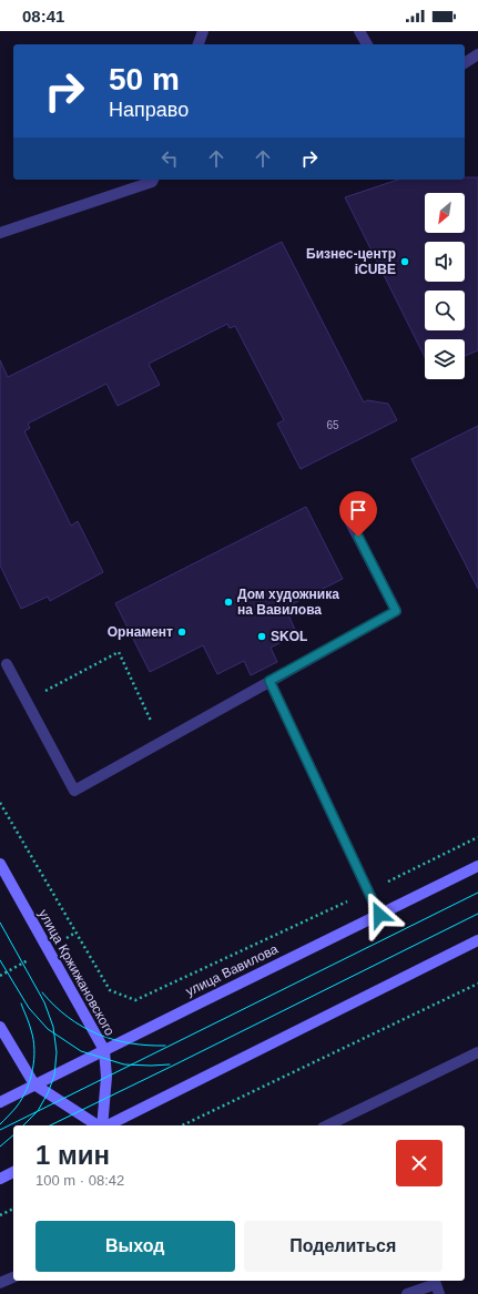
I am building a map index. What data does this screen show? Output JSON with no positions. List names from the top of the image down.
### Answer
{
  "streets": {
    "main road": ["улица Вавилова", "улица Кржижановского"]
  },
  "crossings": [
    ["улица Вавилова", "улица Кржижановского"]
  ],
  "places": [
    "Бизнес-центр iCUBE",
    "Дом художника на Вавилова",
    "Орнамент",
    "SKOL"
  ],
  "house_numbers": ["65"],
  "north": "bottom left",
  "page": {
    "status": "08:41",
    "turn": ["50 m", "Направо"],
    "heading": ["1 мин", "100 m · 08:42"],
    "buttons": ["Выход", "Поделиться"]
  }
}
